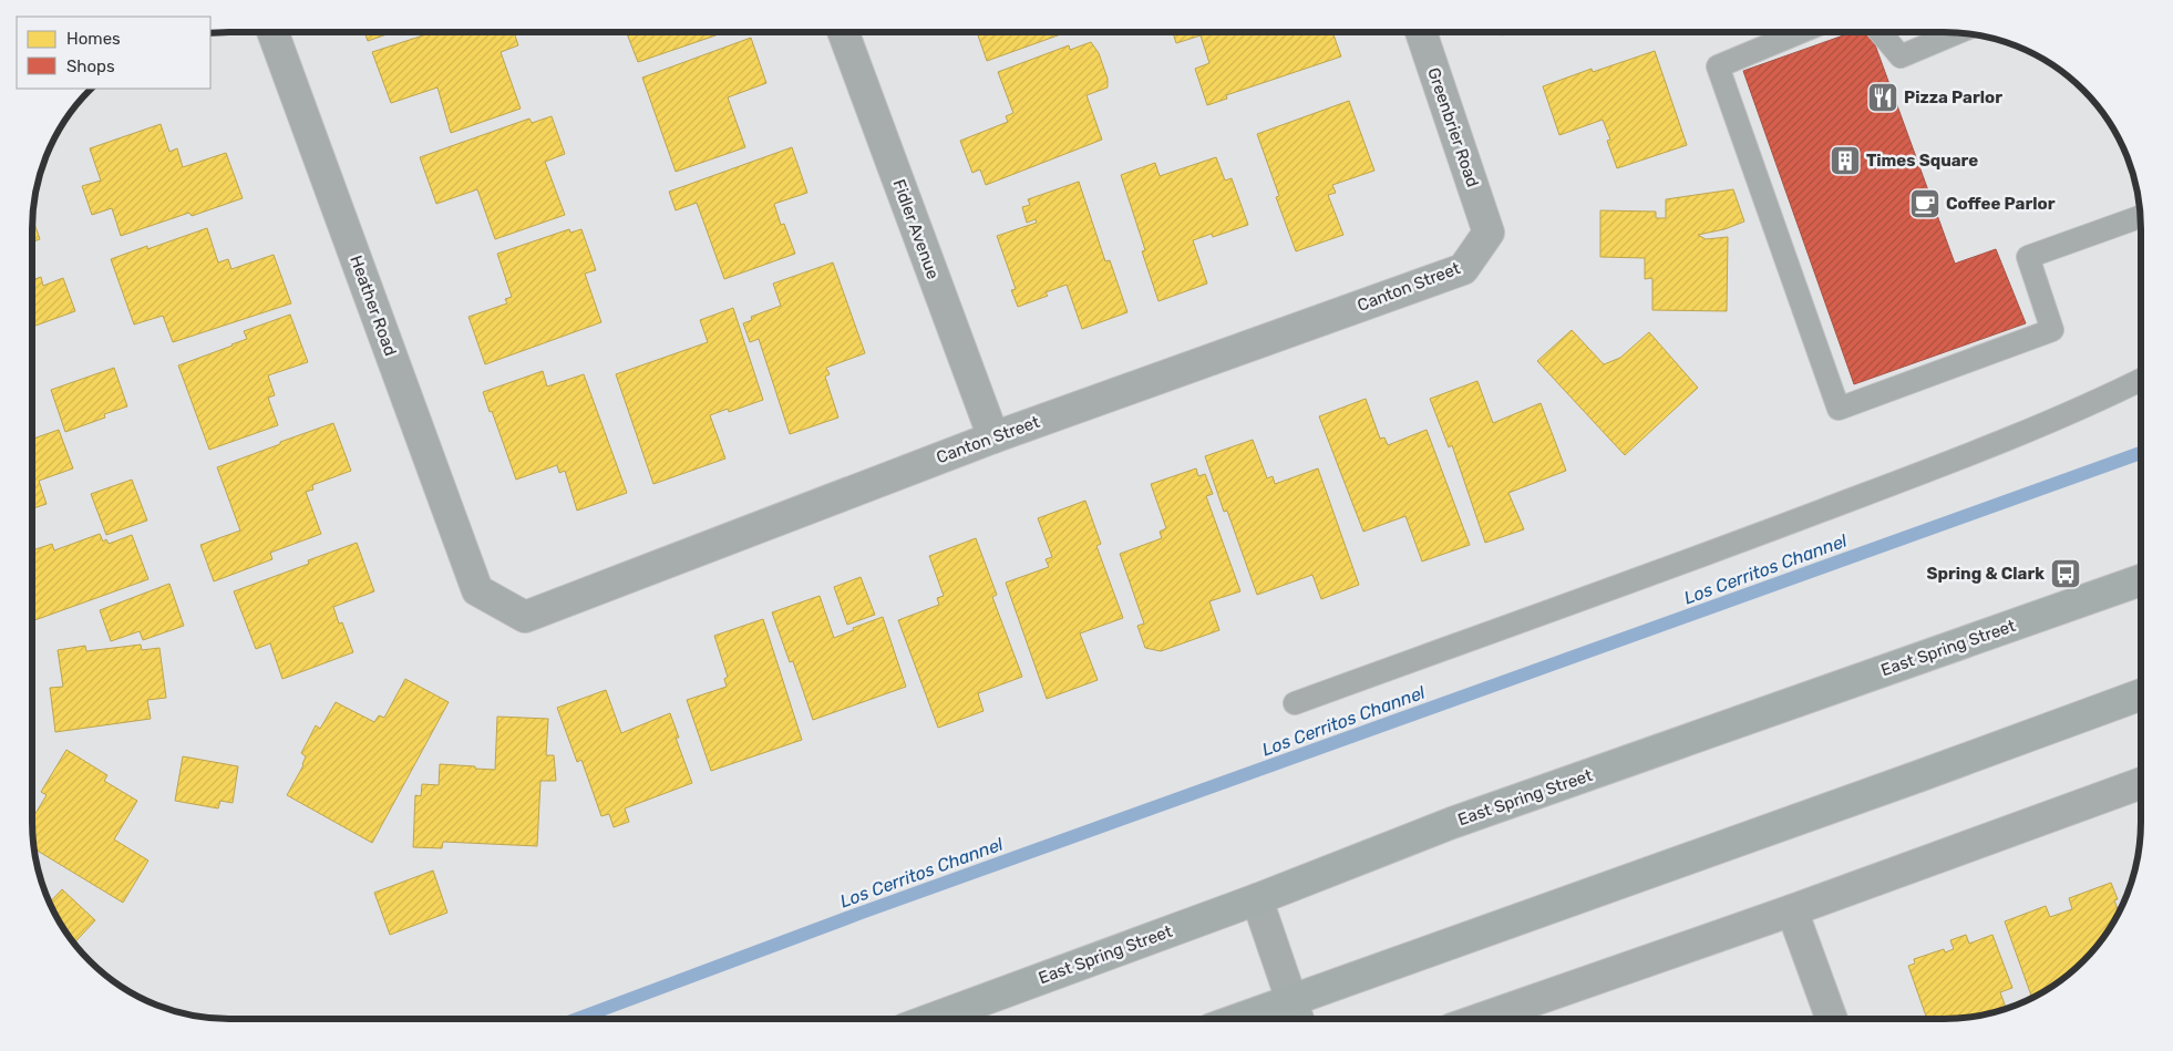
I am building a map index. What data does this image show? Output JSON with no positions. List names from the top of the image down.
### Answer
{
  "streets": {
    "main road": ["East Spring Street"],
    "street": [
      "Greenbrier Road",
      "Fidler Avenue",
      "Canton Street",
      "Heather Road"
    ]
  },
  "crossings": [
    ["Greenbrier Road", "Canton Street"],
    ["Fidler Avenue", "Canton Street"],
    ["Canton Street", "Heather Road"]
  ],
  "water": ["Los Cerritos Channel"],
  "places": {
    "restaurant": ["Pizza Parlor"],
    "building": ["Times Square"],
    "cafe": ["Coffee Parlor"],
    "bus stop": ["Spring & Clark"]
  },
  "legend": ["Homes", "Shops"]
}
